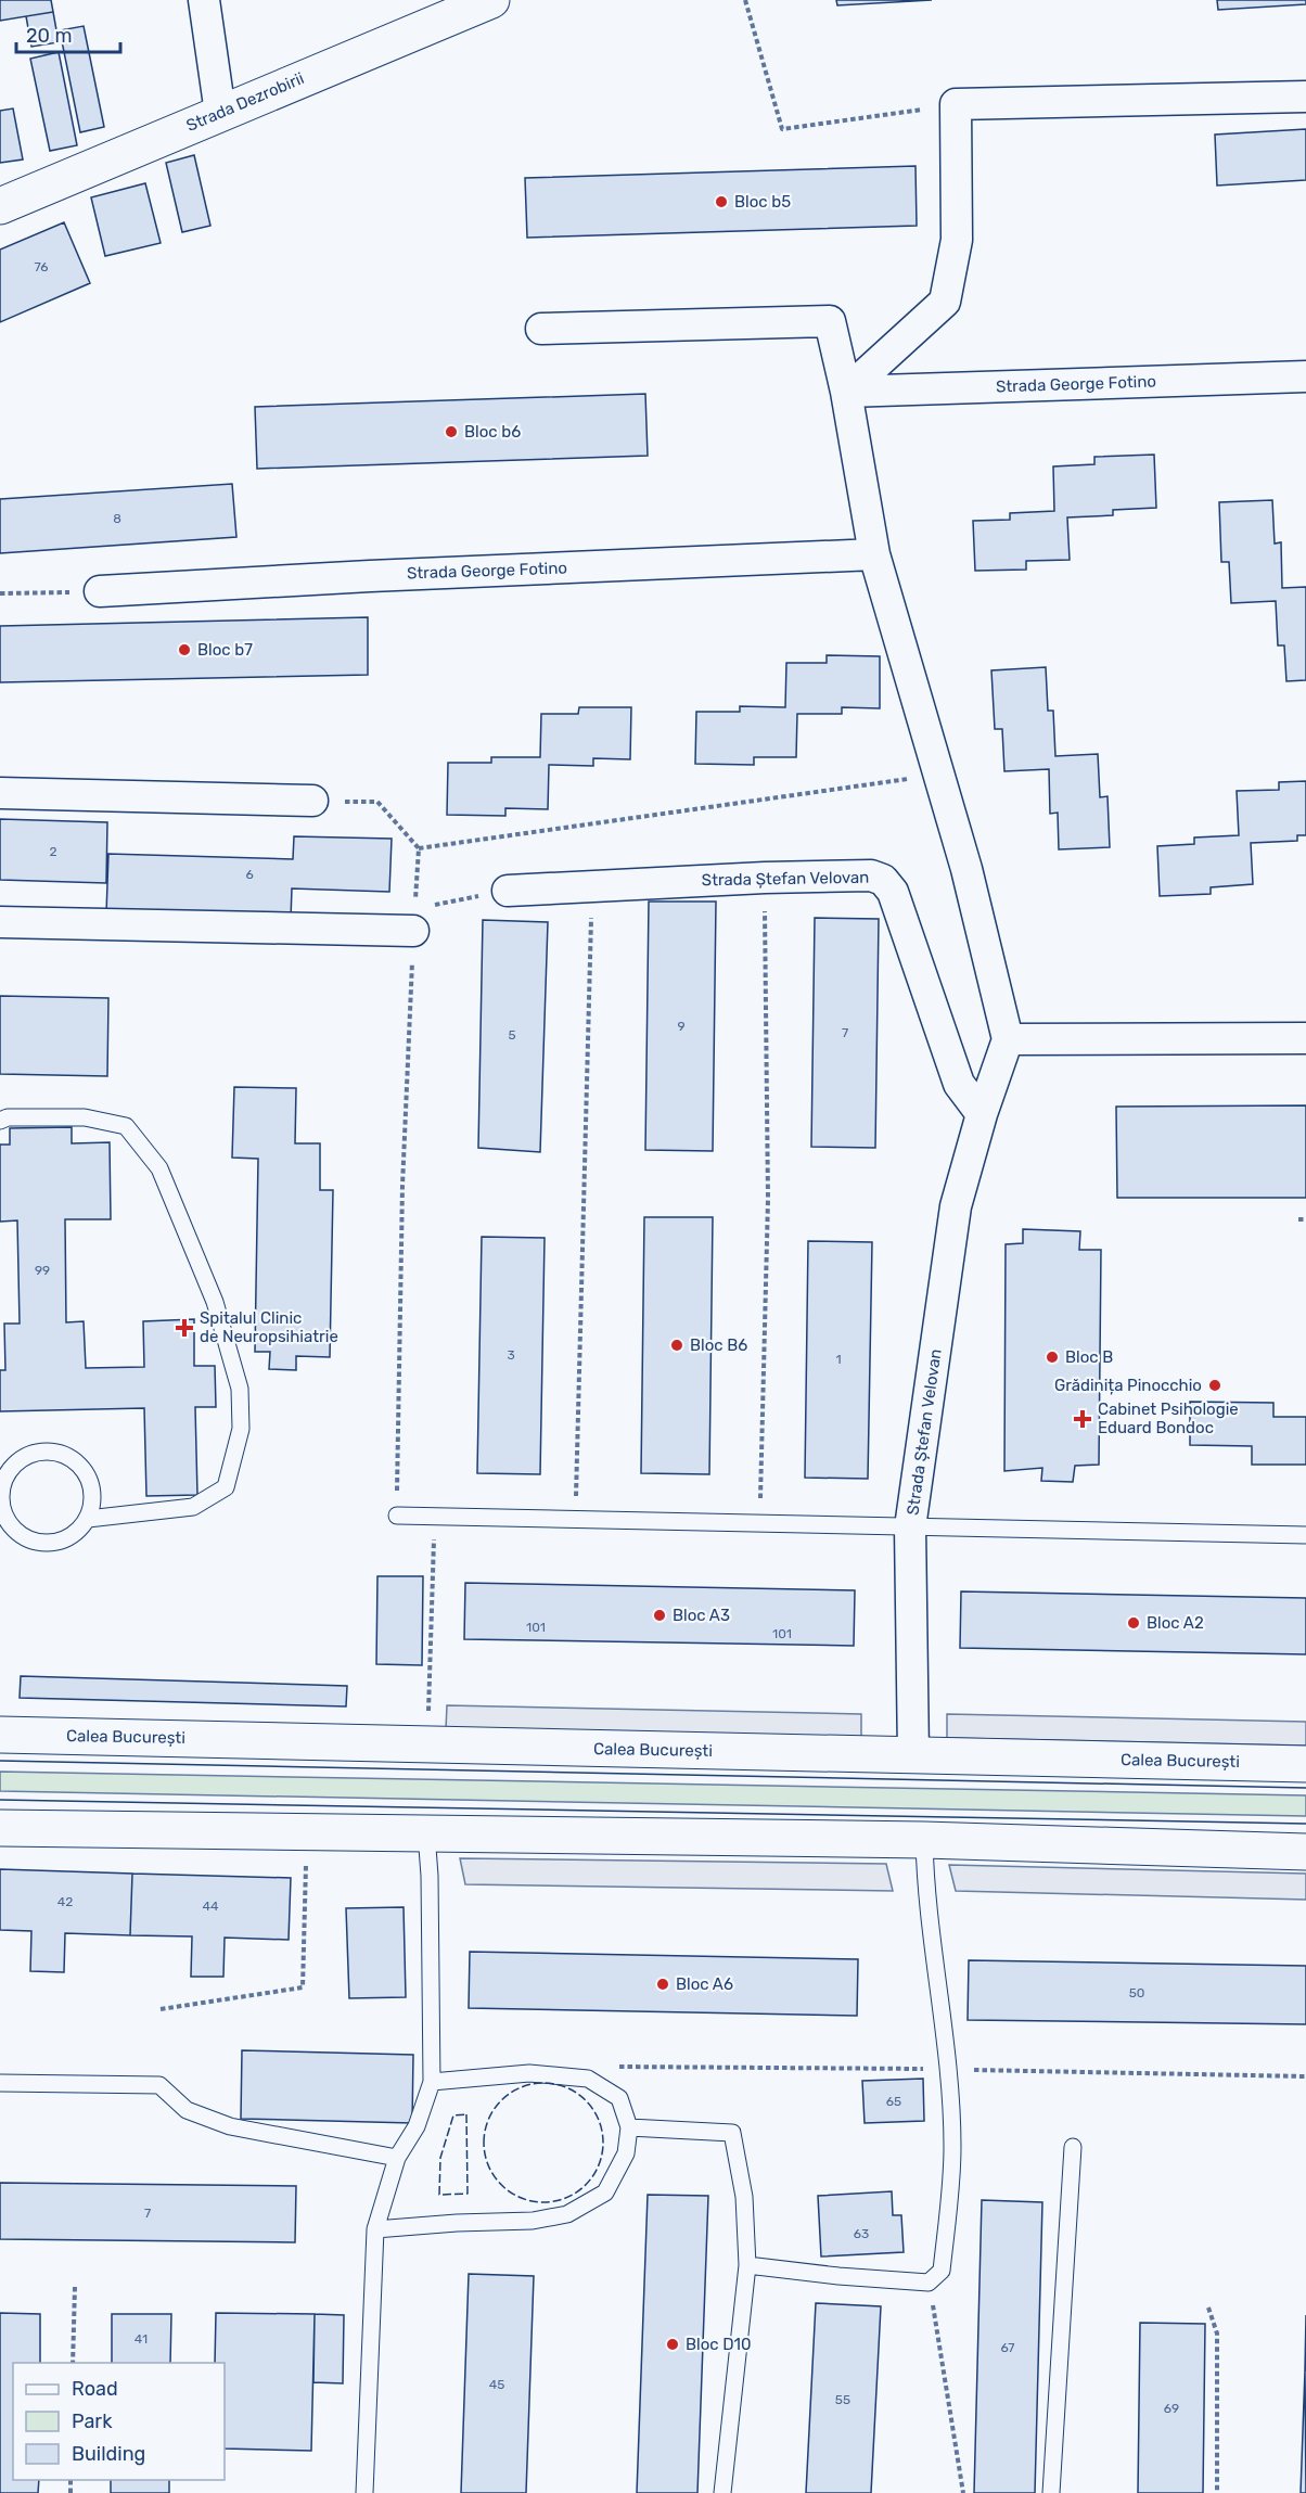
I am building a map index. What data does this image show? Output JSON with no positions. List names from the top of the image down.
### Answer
{
  "streets": {
    "main road": ["Strada Dezrobirii", "Calea București"],
    "street": ["Strada George Fotino", "Strada Ștefan Velovan"]
  },
  "crossings": [
    ["Strada Ștefan Velovan", "Calea București"]
  ],
  "places": {
    "other": [
      "Bloc b5",
      "Bloc b6",
      "Bloc b7",
      "Bloc B6",
      "Bloc B",
      "Grădinița Pinocchio",
      "Bloc A3",
      "Bloc A2",
      "Bloc A6",
      "Bloc D10"
    ],
    "health": ["Spitalul Clinic de Neuropsihiatrie", "Cabinet Psihologie Eduard Bondoc"]
  },
  "house_numbers": [
    "76",
    "8",
    "2",
    "6",
    "9",
    "7",
    "5",
    "99",
    "3",
    "1",
    "101",
    "101",
    "42",
    "44",
    "50",
    "65",
    "7",
    "63",
    "41",
    "67",
    "45",
    "55",
    "69"
  ],
  "legend": ["Road", "Park", "Building"],
  "scale_bar": "20 m"
}
